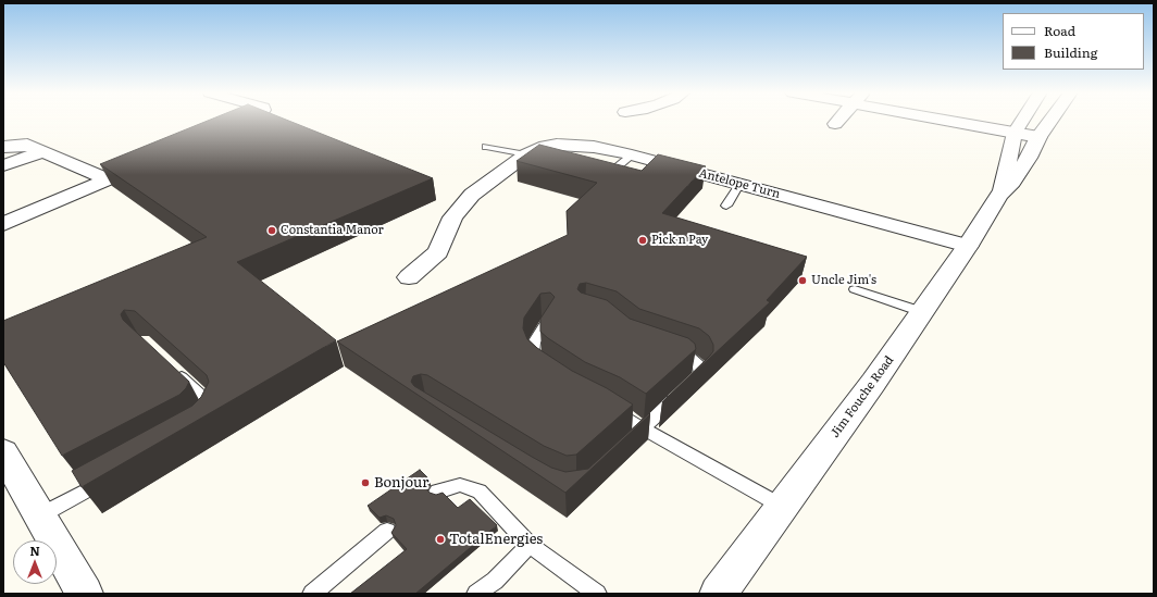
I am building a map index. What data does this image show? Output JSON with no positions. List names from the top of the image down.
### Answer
{
  "streets": {
    "street": ["Antelope Turn", "Jim Fouche Road"]
  },
  "crossings": [
    ["Antelope Turn", "Jim Fouche Road"]
  ],
  "places": [
    "Constantia Manor",
    "Pick n Pay",
    "Uncle Jim's",
    "Bonjour",
    "TotalEnergies"
  ],
  "legend": ["Road", "Building"],
  "north": "top"
}
